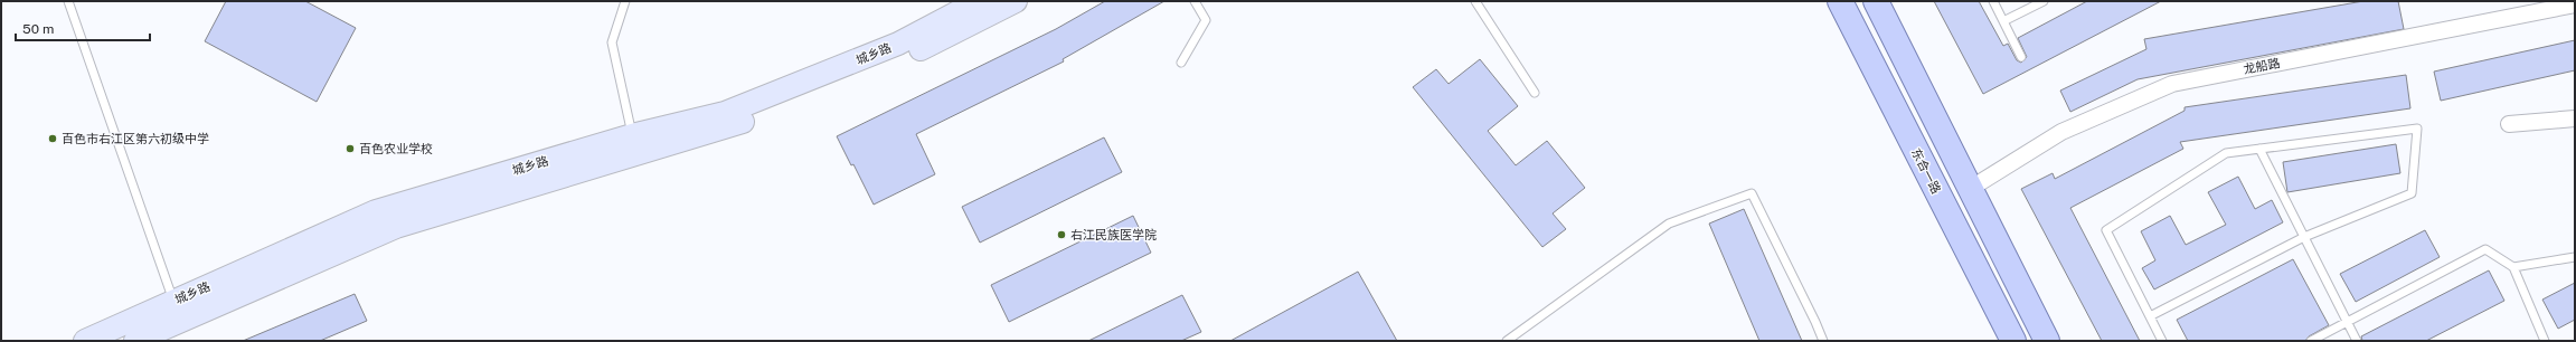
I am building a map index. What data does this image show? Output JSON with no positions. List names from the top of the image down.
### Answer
{
  "streets": {
    "main road": ["城乡路", "东合一路"],
    "street": ["龙船路"]
  },
  "places": ["百色市右江区第六初级中学", "百色农业学校", "右江民族医学院"],
  "scale_bar": "50 m"
}
